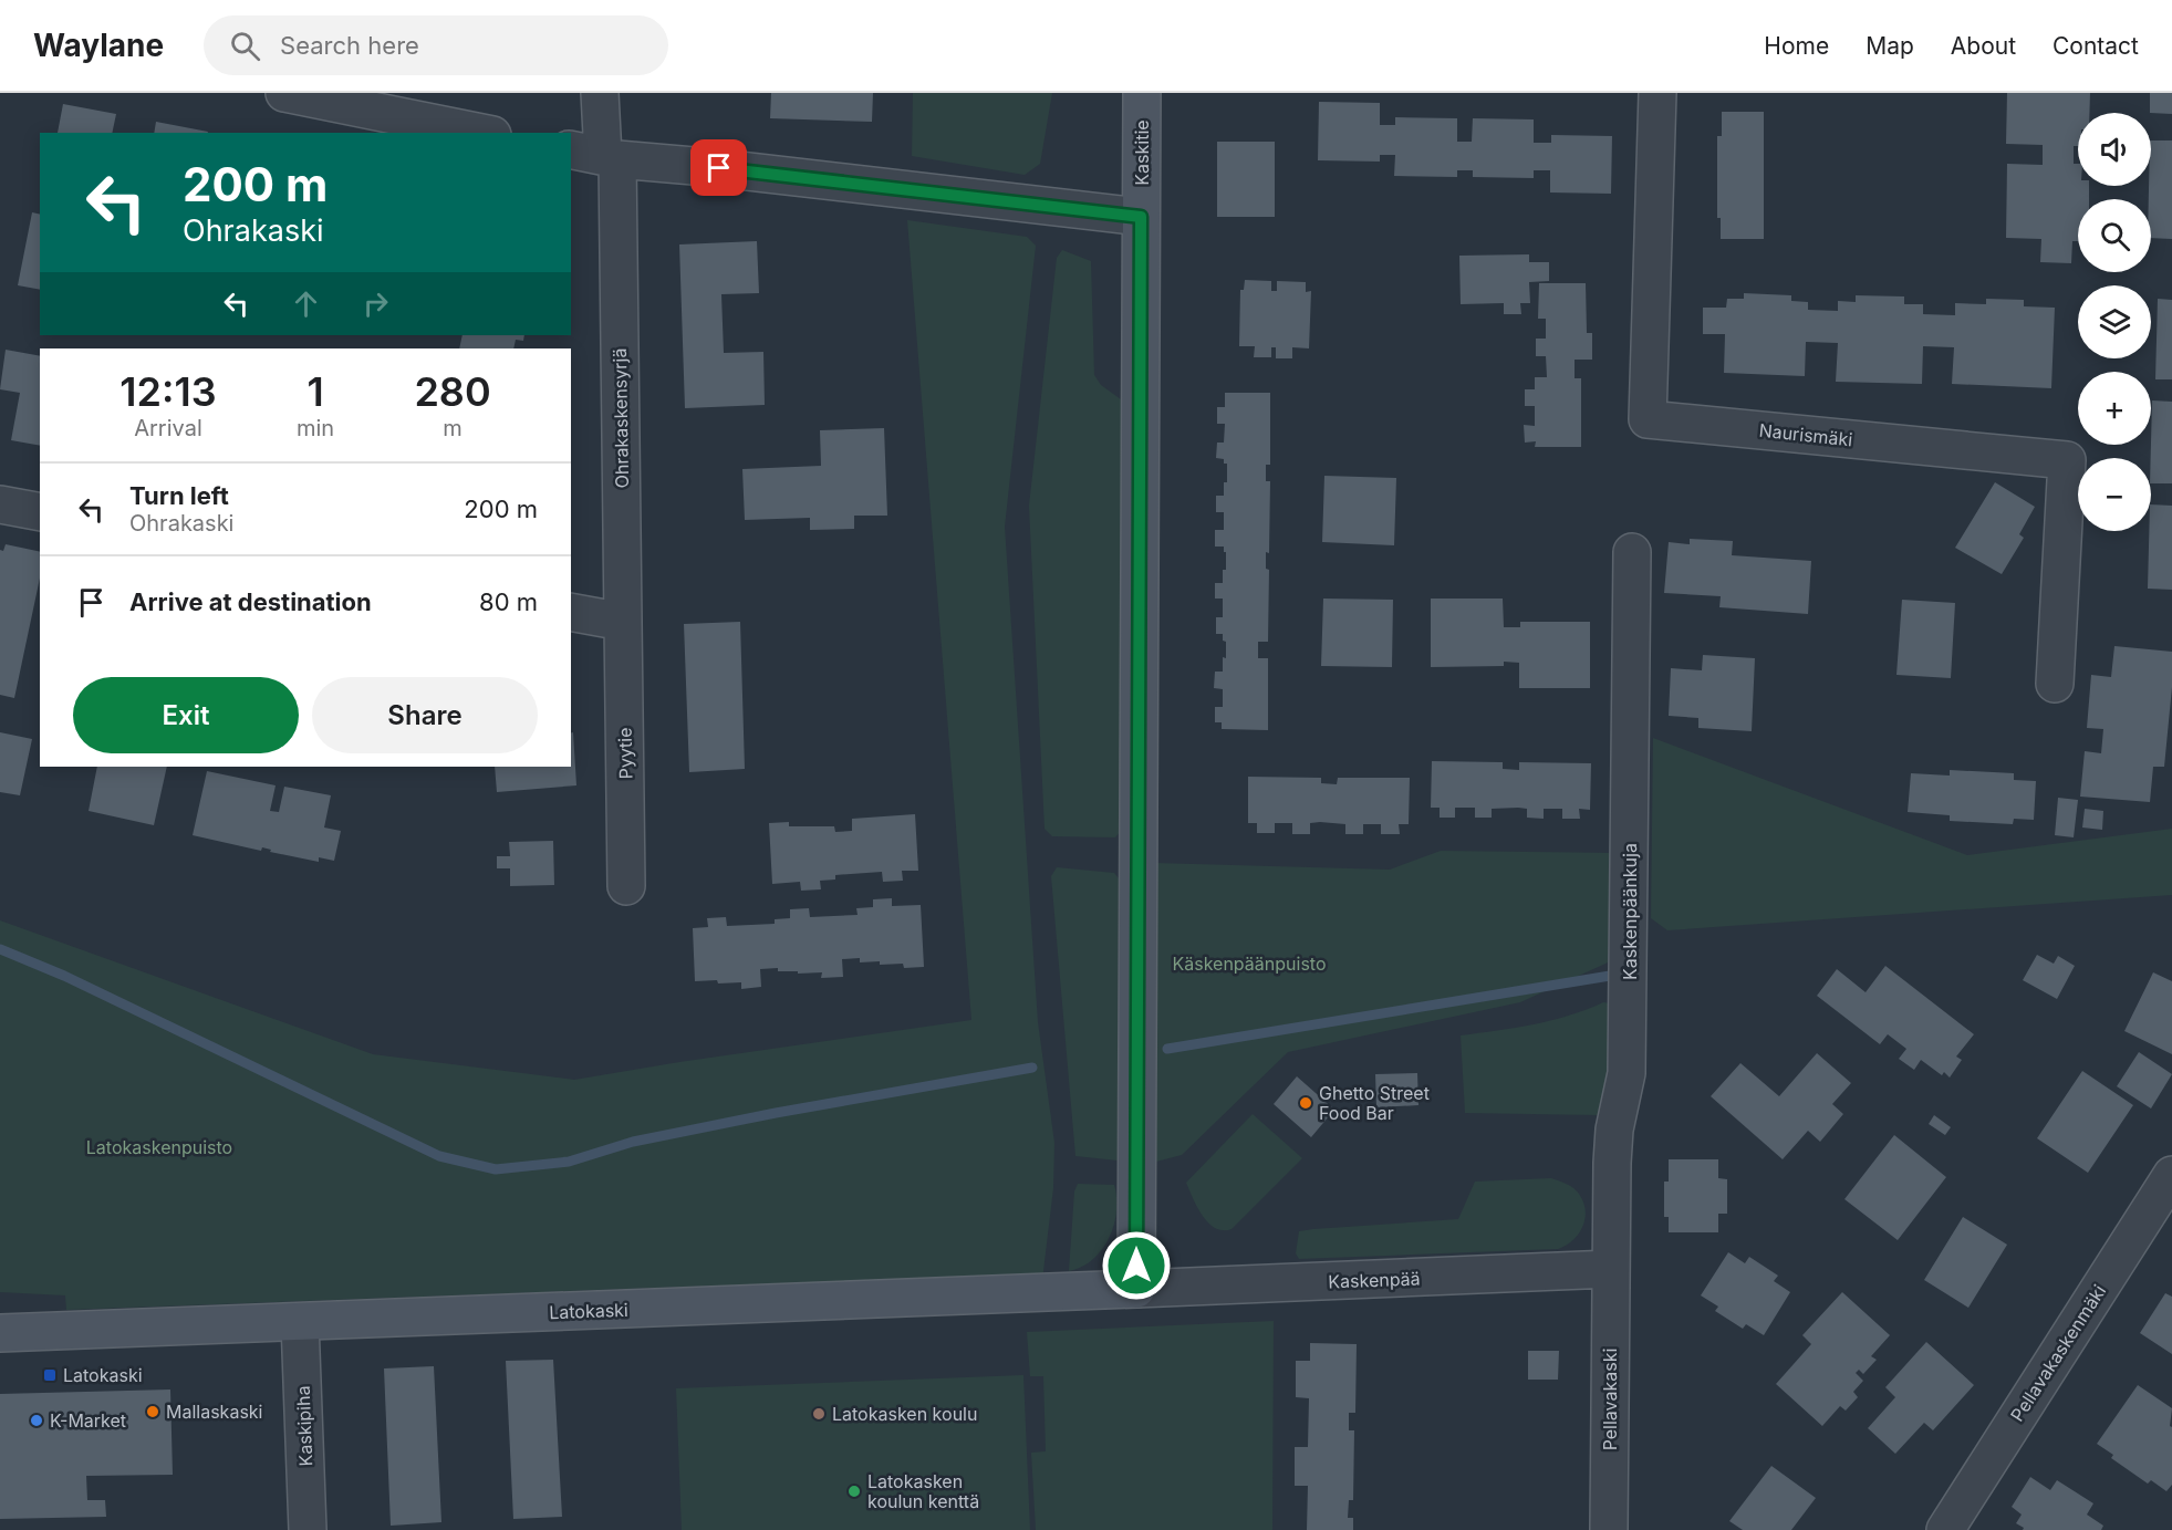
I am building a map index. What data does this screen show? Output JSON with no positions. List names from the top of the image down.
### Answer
{
  "streets": {
    "street": [
      "Kaskitie",
      "Ohrakaskensyrjä",
      "Naurismäki",
      "Pyytie",
      "Kaskenpäänkuja",
      "Kaskenpää",
      "Latokaski",
      "Pellavakaskenmäki",
      "Pellavakaski",
      "Kaskipiha"
    ]
  },
  "crossings": [
    ["Kaskitie", "Kaskenpää"],
    ["Kaskitie", "Latokaski"],
    ["Ohrakaskensyrjä", "Pyytie"],
    ["Kaskenpäänkuja", "Kaskenpää"],
    ["Kaskenpäänkuja", "Pellavakaski"],
    ["Kaskenpää", "Latokaski"],
    ["Kaskenpää", "Pellavakaski"],
    ["Latokaski", "Kaskipiha"]
  ],
  "parks": ["Käskenpäänpuisto", "Latokaskenpuisto"],
  "places": {
    "other": [
      "Ghetto Street Food Bar",
      "Mallaskaski",
      "Latokasken koulu",
      "K-Market",
      "Latokasken koulun kenttä"
    ],
    "transit": ["Latokaski"]
  },
  "page": {
    "header": "Waylane",
    "search": "Search here",
    "nav": [
      "Home",
      "Map",
      "About",
      "Contact"
    ],
    "map_buttons": ["+", "−"],
    "turn": ["200 m", "Ohrakaski"],
    "eta": [
      "12:13",
      "Arrival",
      "1",
      "min",
      "280",
      "m"
    ],
    "list": [
      {
        "name": "Turn left",
        "note": "Ohrakaski",
        "value": "200 m"
      },
      {
        "name": "Arrive at destination",
        "value": "80 m"
      }
    ],
    "buttons": ["Exit", "Share"]
  }
}
